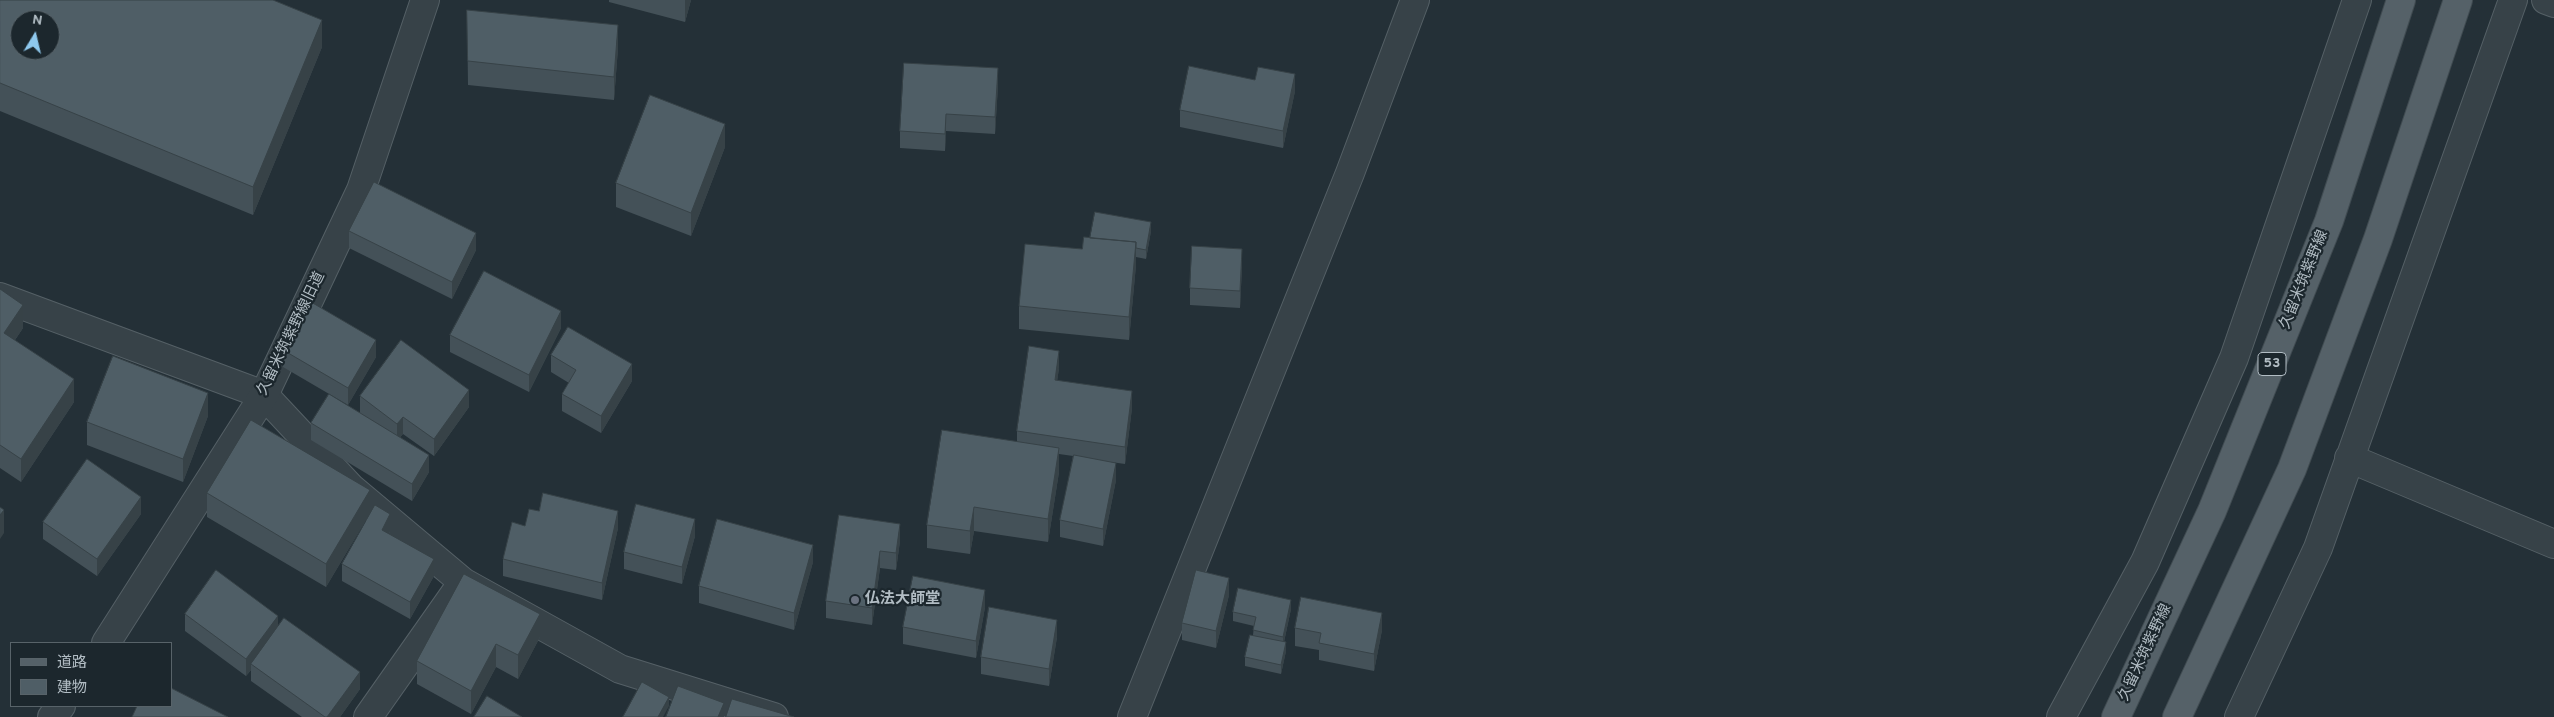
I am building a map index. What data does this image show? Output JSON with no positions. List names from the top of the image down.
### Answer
{
  "streets": {
    "main road": ["久留米筑紫野線", "53"],
    "street": ["久留米筑紫野線旧道"]
  },
  "places": ["仏法大師堂"],
  "legend": ["道路", "建物"],
  "north": "top"
}
